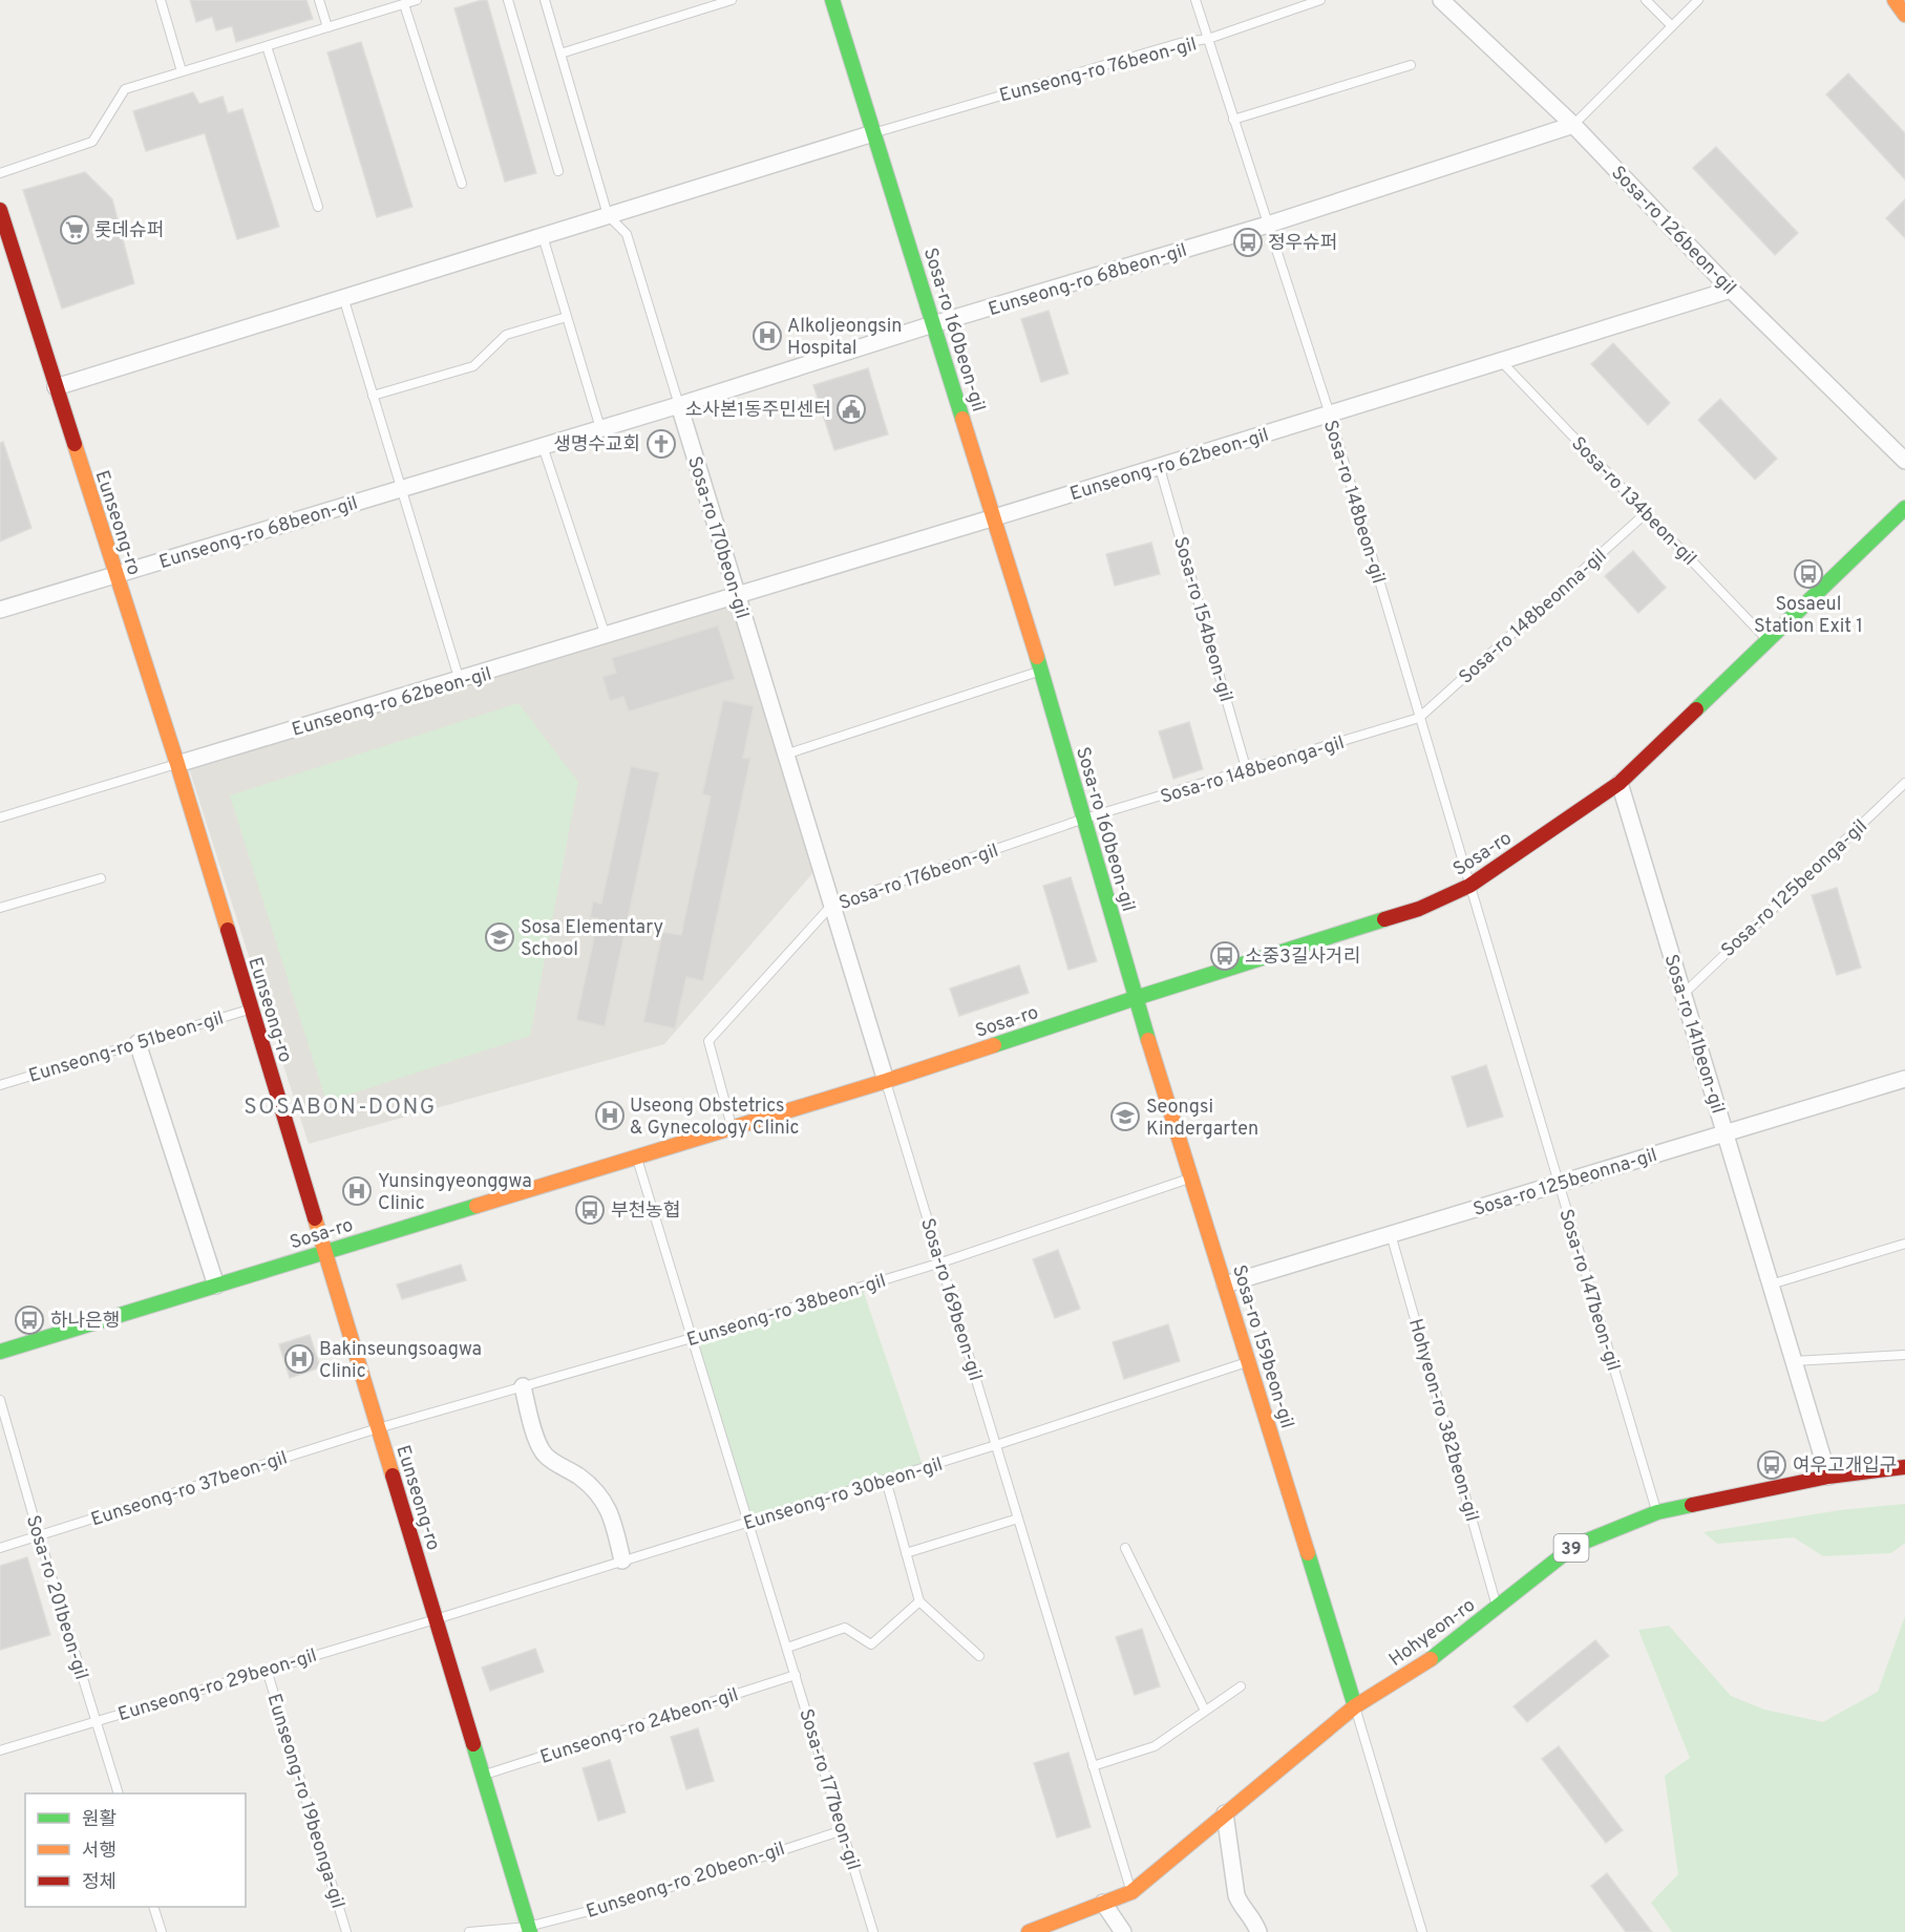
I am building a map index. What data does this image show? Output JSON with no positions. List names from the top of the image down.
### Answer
{
  "streets": {
    "street": [
      "Sosa-ro 126beon-gil",
      "Eunseong-ro 68beon-gil",
      "Sosa-ro 160beon-gil",
      "Eunseong-ro 62beon-gil",
      "Eunseong-ro",
      "Sosa-ro 170beon-gil",
      "Sosa-ro",
      "Sosa-ro 141beon-gil",
      "Sosa-ro 125beonna-gil",
      "Sosa-ro 159beon-gil",
      "39",
      "Hohyeon-ro"
    ],
    "lane": [
      "Eunseong-ro 76beon-gil",
      "Sosa-ro 134beon-gil",
      "Sosa-ro 148beon-gil",
      "Sosa-ro 148beonna-gil",
      "Sosa-ro 154beon-gil",
      "Sosa-ro 148beonga-gil",
      "Sosa-ro 176beon-gil",
      "Sosa-ro 125beonga-gil",
      "Eunseong-ro 51beon-gil",
      "Sosa-ro 147beon-gil",
      "Sosa-ro 169beon-gil",
      "Eunseong-ro 38beon-gil",
      "Hohyeon-ro 382beon-gil",
      "Eunseong-ro 37beon-gil",
      "Eunseong-ro 30beon-gil",
      "Sosa-ro 201beon-gil",
      "Eunseong-ro 29beon-gil",
      "Eunseong-ro 24beon-gil",
      "Sosa-ro 177beon-gil",
      "Eunseong-ro 19beonga-gil",
      "Eunseong-ro 20beon-gil"
    ]
  },
  "crossings": [
    ["Eunseong-ro 76beon-gil", "Sosa-ro 160beon-gil"],
    ["Eunseong-ro 76beon-gil", "Sosa-ro 148beon-gil"],
    ["Sosa-ro 126beon-gil", "Eunseong-ro 68beon-gil"],
    ["Sosa-ro 126beon-gil", "Eunseong-ro 62beon-gil"],
    ["Eunseong-ro 68beon-gil", "Sosa-ro 160beon-gil"],
    ["Eunseong-ro 68beon-gil", "Sosa-ro 148beon-gil"],
    ["Eunseong-ro 68beon-gil", "Eunseong-ro"],
    ["Eunseong-ro 68beon-gil", "Sosa-ro 170beon-gil"],
    ["Sosa-ro 160beon-gil", "Eunseong-ro 62beon-gil"],
    ["Sosa-ro 160beon-gil", "Sosa-ro 148beonga-gil"],
    ["Sosa-ro 160beon-gil", "Sosa-ro"],
    ["Sosa-ro 160beon-gil", "Sosa-ro 176beon-gil"],
    ["Sosa-ro 160beon-gil", "Sosa-ro 159beon-gil"],
    ["Eunseong-ro 62beon-gil", "Sosa-ro 134beon-gil"],
    ["Eunseong-ro 62beon-gil", "Sosa-ro 148beon-gil"],
    ["Eunseong-ro 62beon-gil", "Eunseong-ro"],
    ["Eunseong-ro 62beon-gil", "Sosa-ro 170beon-gil"],
    ["Eunseong-ro 62beon-gil", "Sosa-ro 154beon-gil"],
    ["Sosa-ro 134beon-gil", "Sosa-ro 148beonna-gil"],
    ["Sosa-ro 134beon-gil", "Sosa-ro"],
    ["Sosa-ro 148beon-gil", "Sosa-ro 148beonna-gil"],
    ["Sosa-ro 148beon-gil", "Sosa-ro 148beonga-gil"],
    ["Sosa-ro 148beon-gil", "Sosa-ro"],
    ["Sosa-ro 148beon-gil", "Sosa-ro 147beon-gil"],
    ["Eunseong-ro", "Sosa-ro"],
    ["Eunseong-ro", "Eunseong-ro 51beon-gil"],
    ["Eunseong-ro", "Eunseong-ro 38beon-gil"],
    ["Eunseong-ro", "Eunseong-ro 37beon-gil"],
    ["Eunseong-ro", "Eunseong-ro 30beon-gil"],
    ["Eunseong-ro", "Eunseong-ro 29beon-gil"],
    ["Eunseong-ro", "Eunseong-ro 24beon-gil"],
    ["Eunseong-ro", "Eunseong-ro 20beon-gil"],
    ["Sosa-ro 170beon-gil", "Sosa-ro"],
    ["Sosa-ro 170beon-gil", "Sosa-ro 176beon-gil"],
    ["Sosa-ro 170beon-gil", "Sosa-ro 169beon-gil"],
    ["Sosa-ro 148beonna-gil", "Sosa-ro 148beonga-gil"],
    ["Sosa-ro 154beon-gil", "Sosa-ro 148beonga-gil"],
    ["Sosa-ro 148beonga-gil", "Sosa-ro 176beon-gil"],
    ["Sosa-ro", "Sosa-ro 176beon-gil"],
    ["Sosa-ro", "Sosa-ro 141beon-gil"],
    ["Sosa-ro", "Sosa-ro 147beon-gil"],
    ["Sosa-ro", "Sosa-ro 169beon-gil"],
    ["Sosa-ro", "Sosa-ro 159beon-gil"],
    ["Sosa-ro", "Sosa-ro 177beon-gil"],
    ["Sosa-ro 125beonga-gil", "Sosa-ro 141beon-gil"],
    ["Sosa-ro 141beon-gil", "Sosa-ro 125beonna-gil"],
    ["Sosa-ro 141beon-gil", "Hohyeon-ro"],
    ["Sosa-ro 125beonna-gil", "Sosa-ro 147beon-gil"],
    ["Sosa-ro 125beonna-gil", "Sosa-ro 159beon-gil"],
    ["Sosa-ro 125beonna-gil", "Hohyeon-ro 382beon-gil"],
    ["Sosa-ro 147beon-gil", "Hohyeon-ro"],
    ["Sosa-ro 169beon-gil", "Eunseong-ro 38beon-gil"],
    ["Sosa-ro 169beon-gil", "Eunseong-ro 30beon-gil"],
    ["Sosa-ro 169beon-gil", "Hohyeon-ro"],
    ["Eunseong-ro 38beon-gil", "Sosa-ro 159beon-gil"],
    ["Eunseong-ro 38beon-gil", "Eunseong-ro 37beon-gil"],
    ["Eunseong-ro 38beon-gil", "Sosa-ro 177beon-gil"],
    ["Sosa-ro 159beon-gil", "Eunseong-ro 30beon-gil"],
    ["Sosa-ro 159beon-gil", "Hohyeon-ro"],
    ["Hohyeon-ro 382beon-gil", "Hohyeon-ro"],
    ["Eunseong-ro 37beon-gil", "Sosa-ro 201beon-gil"],
    ["Eunseong-ro 30beon-gil", "Eunseong-ro 29beon-gil"],
    ["Eunseong-ro 30beon-gil", "Sosa-ro 177beon-gil"],
    ["Sosa-ro 201beon-gil", "Eunseong-ro 29beon-gil"],
    ["Eunseong-ro 29beon-gil", "Eunseong-ro 19beonga-gil"],
    ["Eunseong-ro 24beon-gil", "Sosa-ro 177beon-gil"],
    ["Sosa-ro 177beon-gil", "Eunseong-ro 20beon-gil"]
  ],
  "districts": ["SOSABON-DONG"],
  "places": {
    "supermarket": ["롯데슈퍼"],
    "bus stop": [
      "정우슈퍼",
      "Sosaeul Station Exit 1",
      "소중3길사거리",
      "부천농협",
      "하나은행",
      "여우고개입구"
    ],
    "hospital": [
      "Alkoljeongsin Hospital",
      "Useong Obstetrics & Gynecology Clinic",
      "Yunsingyeonggwa Clinic",
      "Bakinseungsoagwa Clinic"
    ],
    "public building": ["소사본1동주민센터"],
    "church": ["생명수교회"],
    "school or university": ["Sosa Elementary School", "Seongsi Kindergarten"]
  },
  "legend": ["원활", "서행", "정체"]
}
